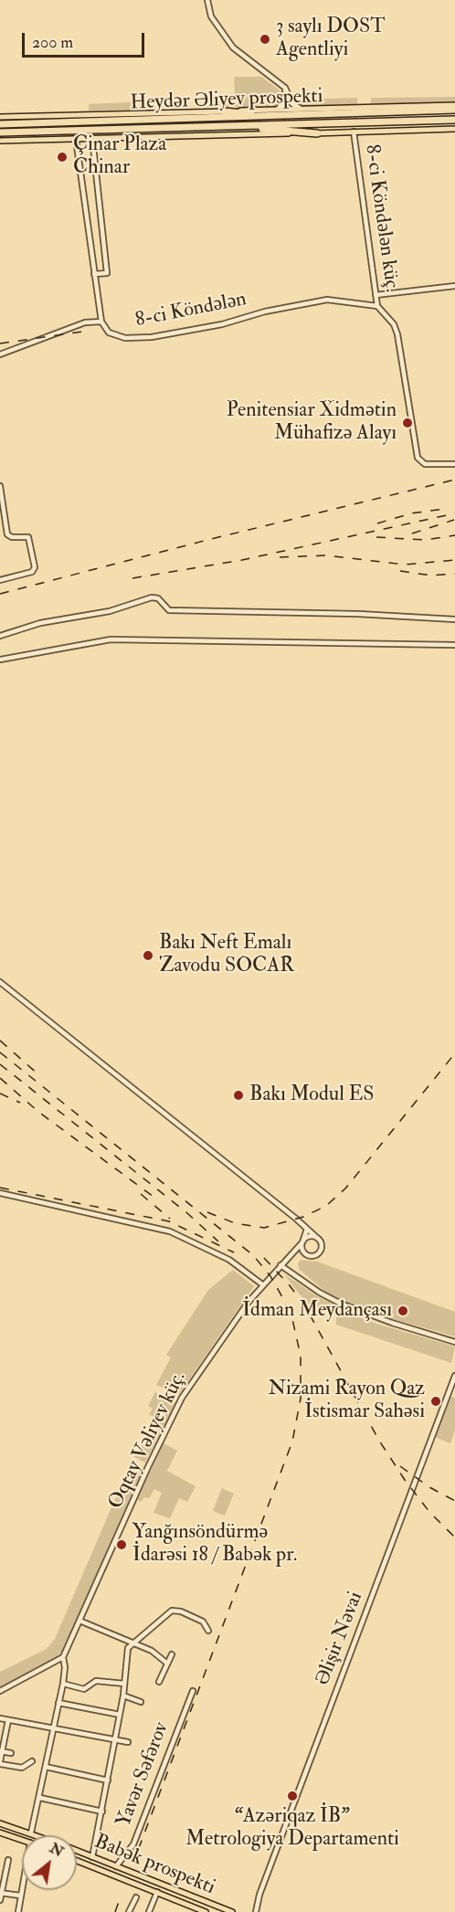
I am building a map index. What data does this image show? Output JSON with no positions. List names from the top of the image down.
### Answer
{
  "streets": {
    "highway": ["Heydər Əliyev prospekti"],
    "main road": ["Babək prospekti"],
    "street": [
      "8-ci Köndələn küç.",
      "8-ci Köndələn",
      "Oqtay Vəliyev küç.",
      "Əlişir Nəvai",
      "Yavər Səfərov"
    ]
  },
  "crossings": [
    ["8-ci Köndələn küç.", "8-ci Köndələn"],
    ["Yavər Səfərov", "Babək prospekti"]
  ],
  "places": [
    "3 saylı DOST Agentliyi",
    "Çinar Plaza Chinar",
    "Penitensiar Xidmətin Mühafizə Alayı",
    "Bakı Neft Emalı Zavodu SOCAR",
    "Bakı Modul ES",
    "İdman Meydançası",
    "Nizami Rayon Qaz İstismar Sahəsi",
    "Yanğınsöndürmə İdarəsi 18 / Babək pr.",
    "“Azəriqaz İB” Metrologiya Departamenti"
  ],
  "scale_bar": "200 m",
  "north": "top right"
}
